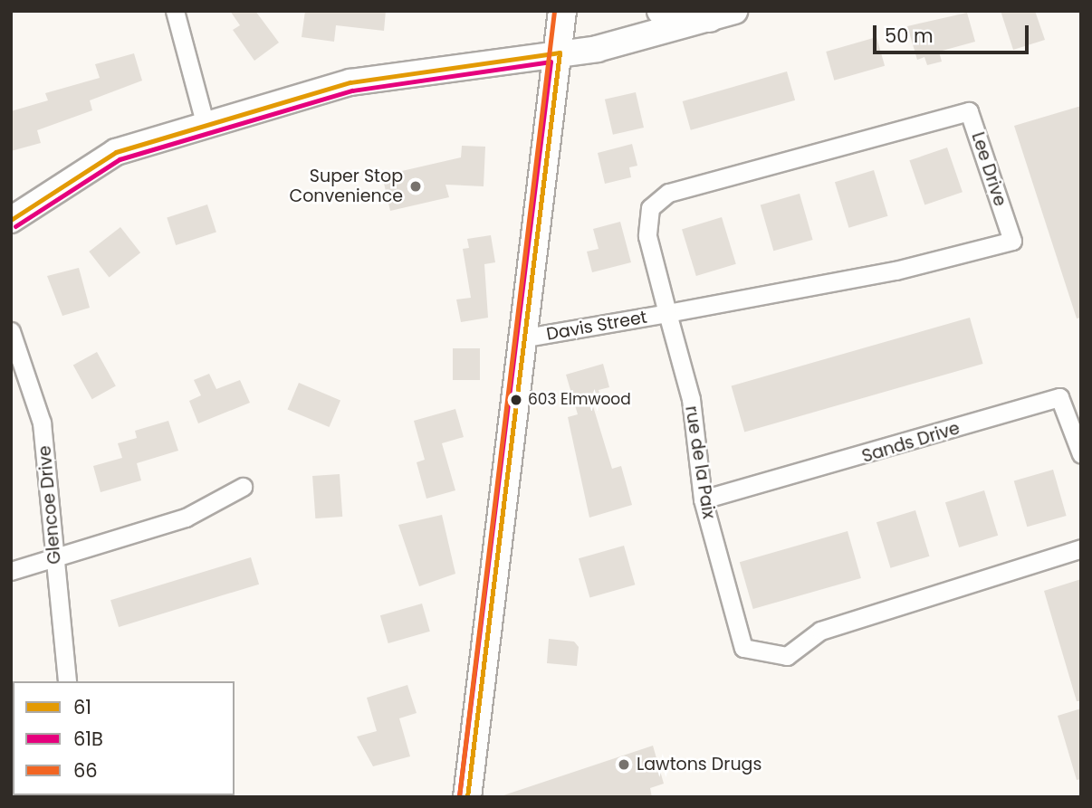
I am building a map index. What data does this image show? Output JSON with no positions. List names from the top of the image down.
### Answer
{
  "streets": {
    "street": [
      "Lee Drive",
      "Davis Street",
      "Sands Drive",
      "rue de la Paix",
      "Glencoe Drive"
    ]
  },
  "crossings": [
    ["Lee Drive", "Davis Street"],
    ["Lee Drive", "rue de la Paix"],
    ["Davis Street", "rue de la Paix"],
    ["Sands Drive", "rue de la Paix"]
  ],
  "places": ["Super Stop Convenience", "603 Elmwood", "Lawtons Drugs"],
  "lines": ["transit line 66", "transit line 61", "transit line 61B"],
  "legend": ["61", "61B", "66"],
  "scale_bar": "50 m"
}
